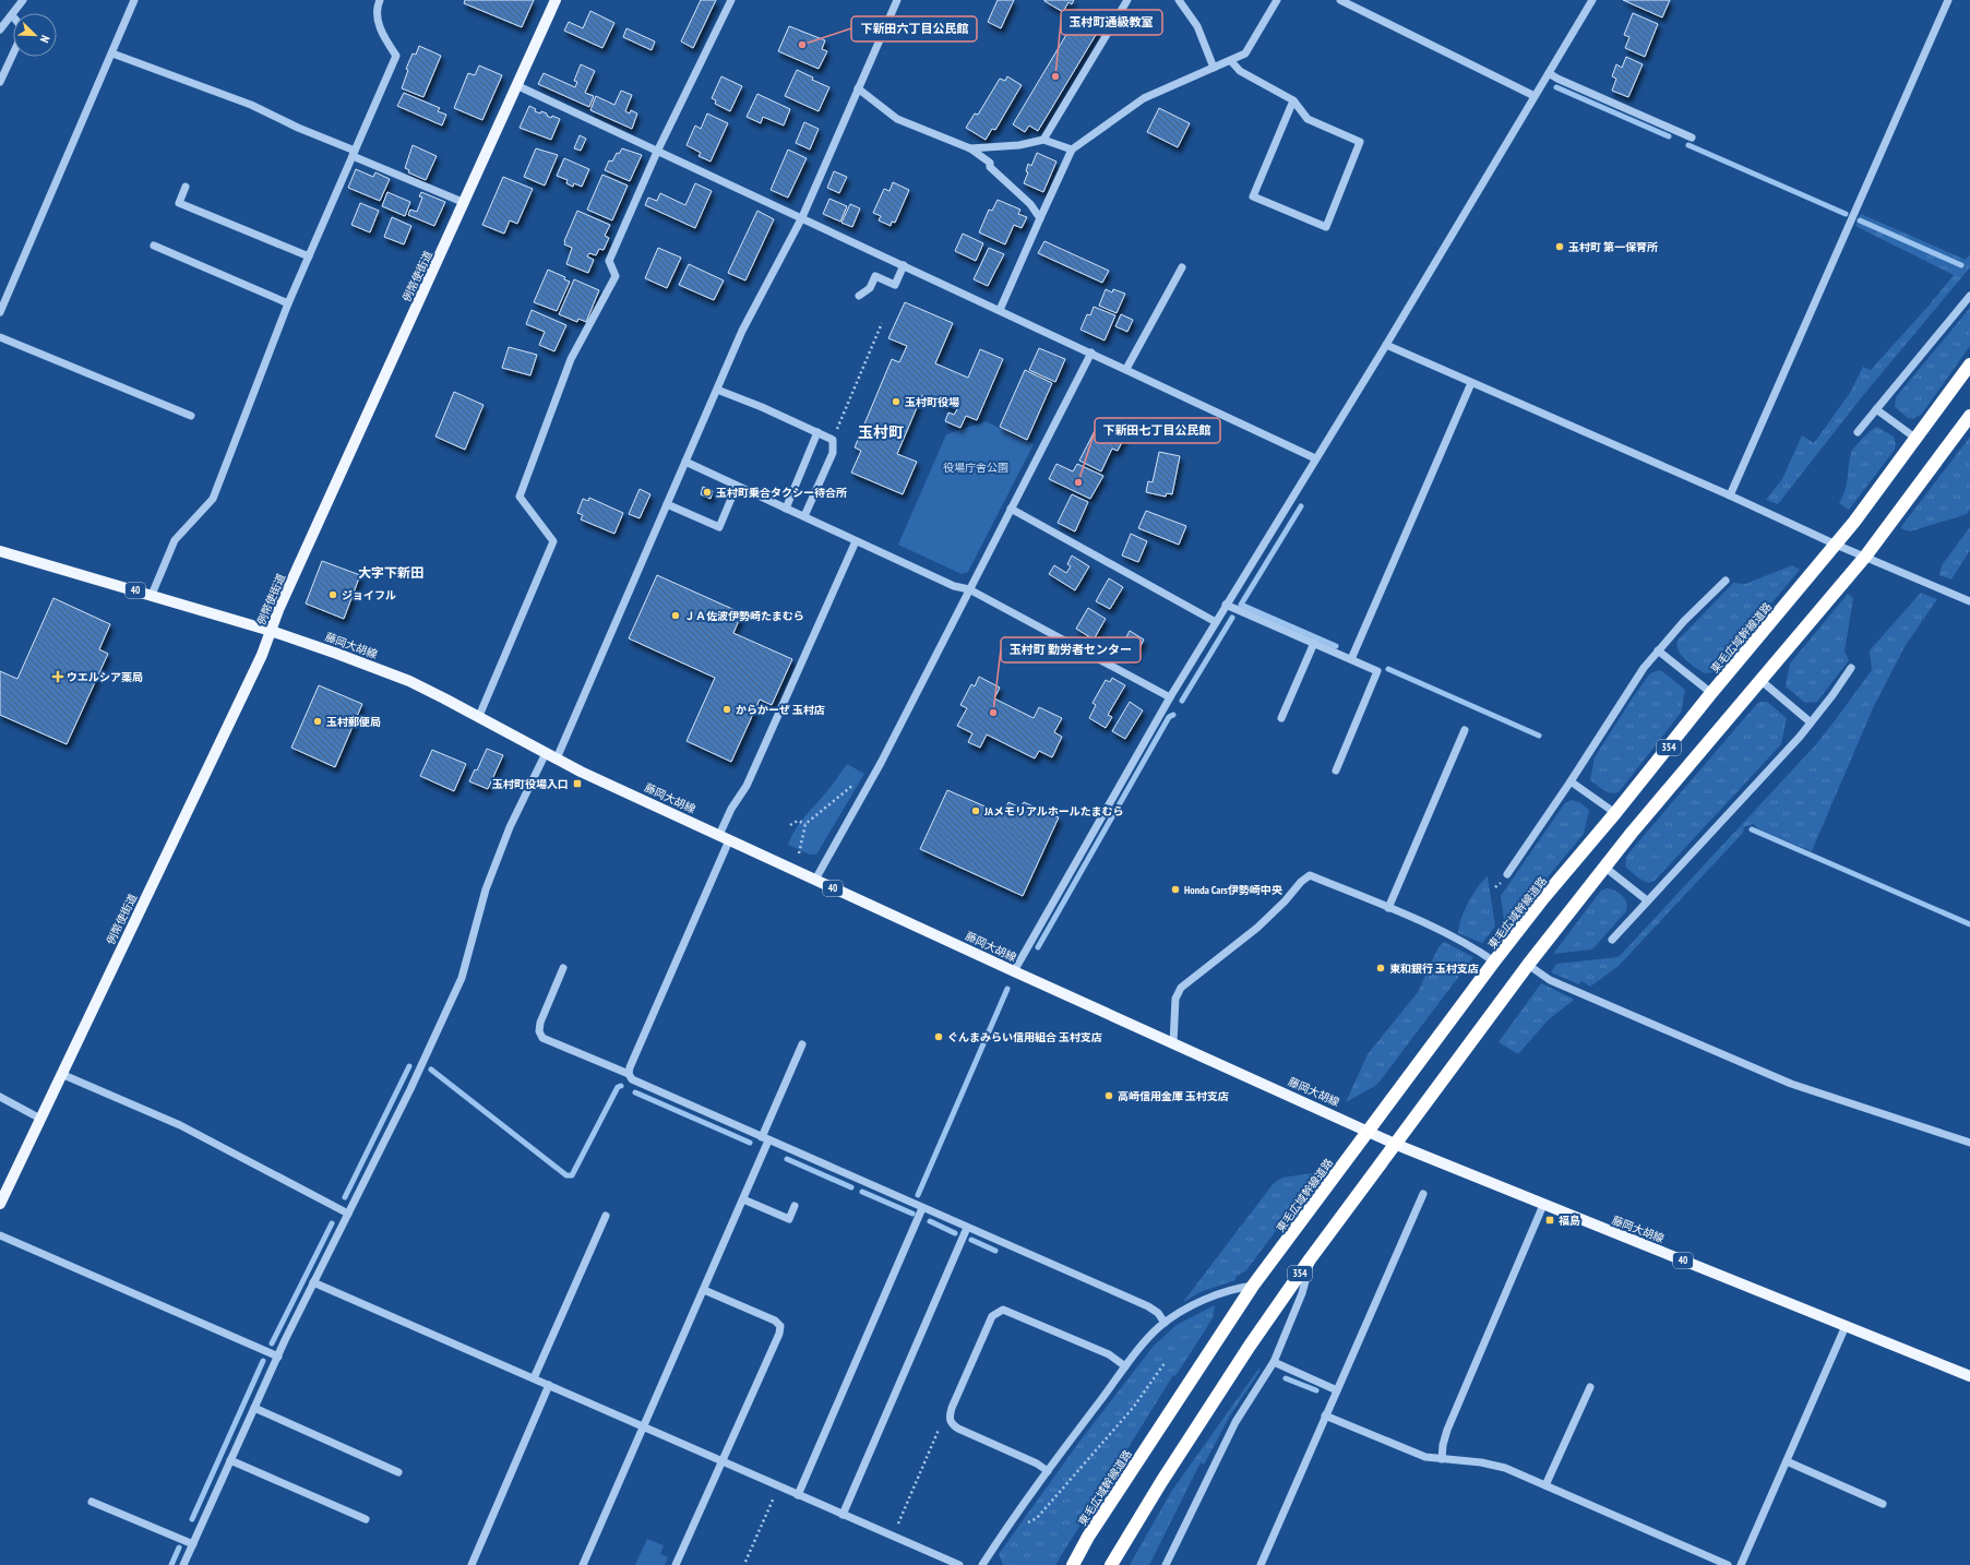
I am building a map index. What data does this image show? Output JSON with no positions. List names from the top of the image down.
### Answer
{
  "streets": {
    "highway": ["東毛広域幹線道路", "354"],
    "main road": ["例幣使街道", "40", "藤岡大胡線"]
  },
  "crossings": [
    ["例幣使街道", "藤岡大胡線"],
    ["東毛広域幹線道路", "藤岡大胡線"],
    ["藤岡大胡線", "354"]
  ],
  "districts": ["玉村町", "大字下新田"],
  "parks": ["役場庁舎公園"],
  "places": {
    "other": [
      "下新田六丁目公民館",
      "玉村町通級教室",
      "玉村町 第一保育所",
      "玉村町役場",
      "下新田七丁目公民館",
      "玉村町乗合タクシー待合所",
      "ジョイフル",
      "ＪＡ佐波伊勢崎たまむら",
      "からかーぜ 玉村店",
      "玉村町 勤労者センター",
      "玉村郵便局",
      "JAメモリアルホールたまむら",
      "Honda Cars伊勢崎中央",
      "東和銀行 玉村支店",
      "ぐんまみらい信用組合 玉村支店",
      "高崎信用金庫 玉村支店"
    ],
    "health": ["ウエルシア薬局"],
    "transit": ["玉村町役場入口", "福島"]
  },
  "north": "bottom right"
}
